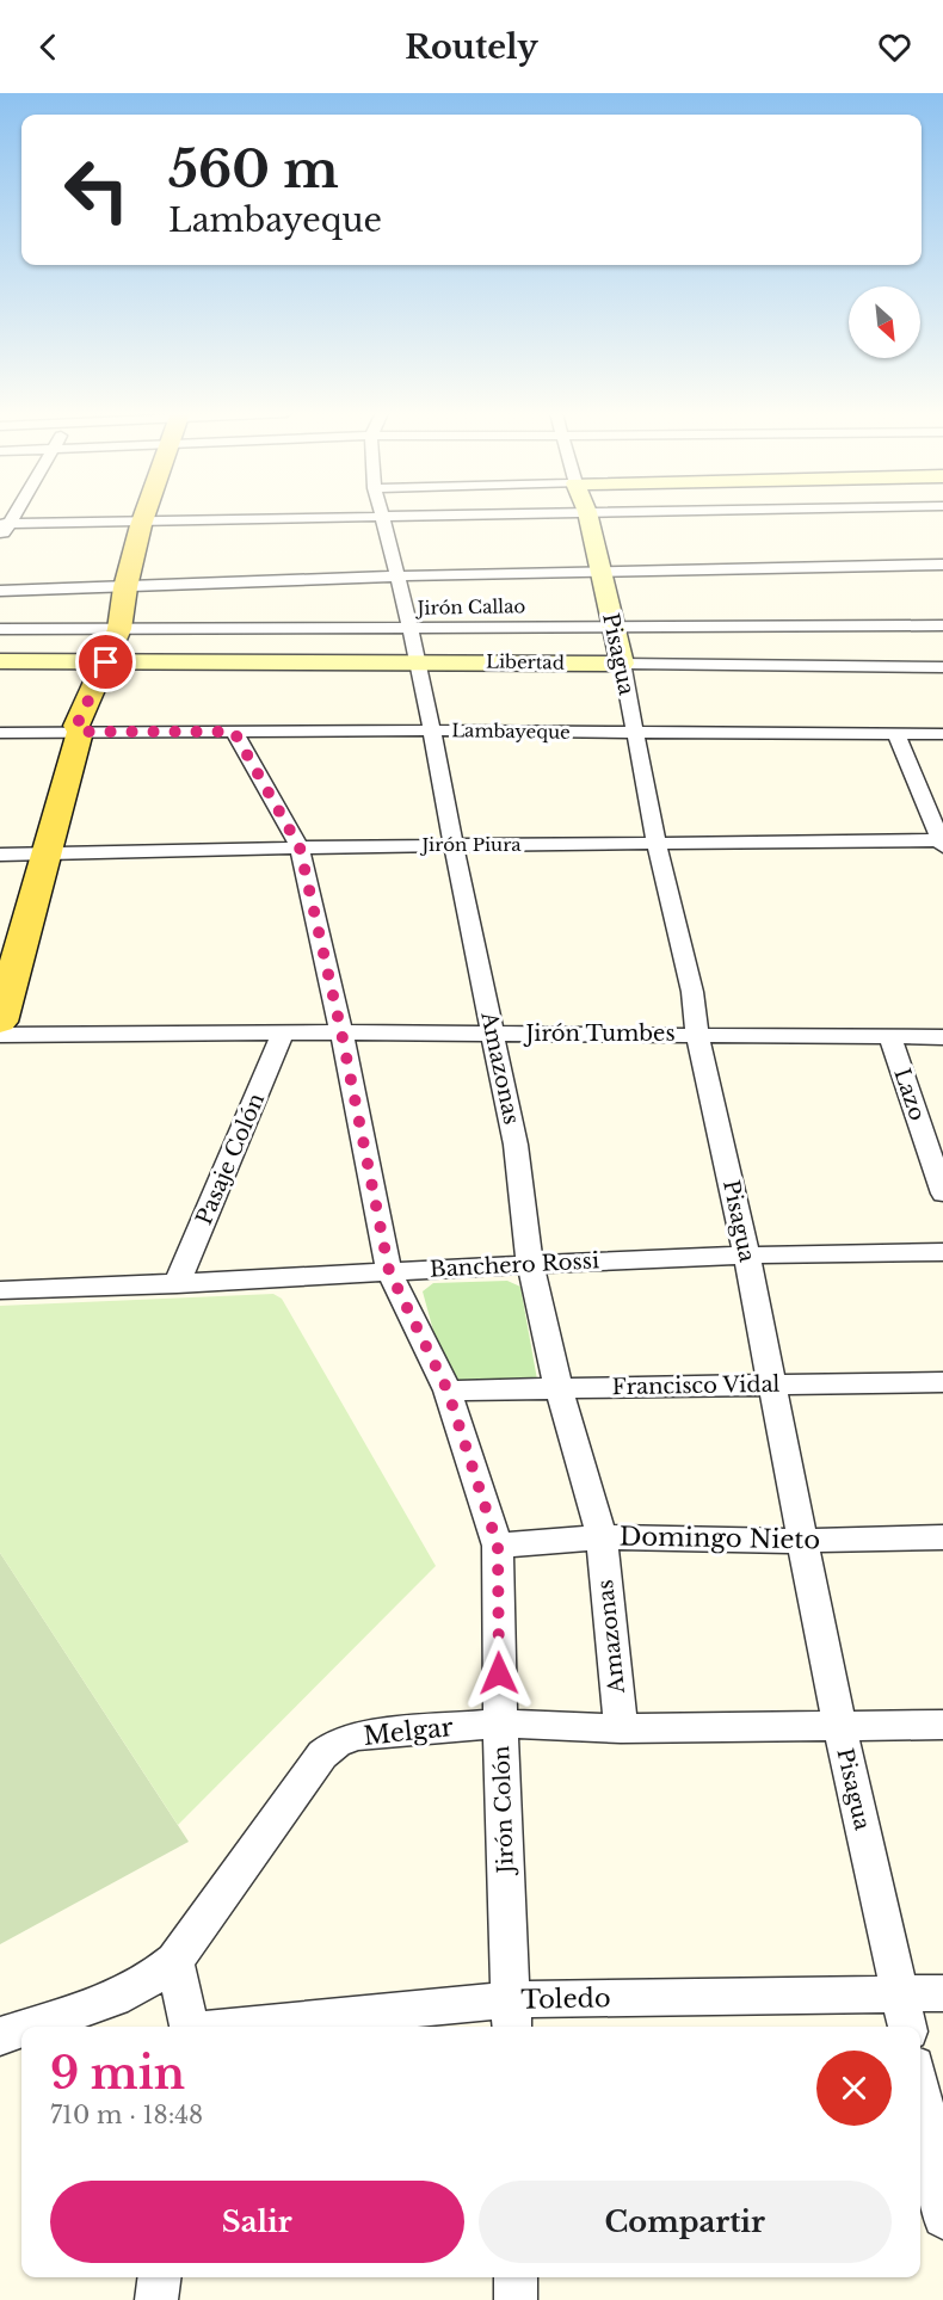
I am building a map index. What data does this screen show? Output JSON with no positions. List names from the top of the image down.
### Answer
{
  "streets": {
    "street": [
      "Jirón Callao",
      "Pisagua",
      "Libertad",
      "Lambayeque",
      "Jirón Piura",
      "Jirón Tumbes",
      "Amazonas",
      "Lazo",
      "Pasaje Colón",
      "Banchero Rossi",
      "Francisco Vidal",
      "Domingo Nieto",
      "Melgar",
      "Jirón Colón",
      "Toledo"
    ]
  },
  "crossings": [
    ["Jirón Callao", "Pisagua"],
    ["Jirón Callao", "Amazonas"],
    ["Pisagua", "Libertad"],
    ["Pisagua", "Lambayeque"],
    ["Pisagua", "Jirón Piura"],
    ["Pisagua", "Jirón Tumbes"],
    ["Pisagua", "Banchero Rossi"],
    ["Pisagua", "Francisco Vidal"],
    ["Pisagua", "Domingo Nieto"],
    ["Pisagua", "Melgar"],
    ["Pisagua", "Toledo"],
    ["Libertad", "Amazonas"],
    ["Lambayeque", "Amazonas"],
    ["Lambayeque", "Jirón Colón"],
    ["Jirón Piura", "Amazonas"],
    ["Jirón Piura", "Jirón Colón"],
    ["Jirón Tumbes", "Amazonas"],
    ["Jirón Tumbes", "Lazo"],
    ["Jirón Tumbes", "Pasaje Colón"],
    ["Jirón Tumbes", "Jirón Colón"],
    ["Amazonas", "Banchero Rossi"],
    ["Amazonas", "Francisco Vidal"],
    ["Amazonas", "Domingo Nieto"],
    ["Amazonas", "Melgar"],
    ["Pasaje Colón", "Banchero Rossi"],
    ["Banchero Rossi", "Jirón Colón"],
    ["Francisco Vidal", "Jirón Colón"],
    ["Domingo Nieto", "Jirón Colón"],
    ["Melgar", "Jirón Colón"],
    ["Jirón Colón", "Toledo"]
  ],
  "north": "bottom right",
  "page": {
    "header": "Routely",
    "turn": ["560 m", "Lambayeque"],
    "heading": ["9 min", "710 m · 18:48"],
    "buttons": ["Salir", "Compartir"]
  }
}
